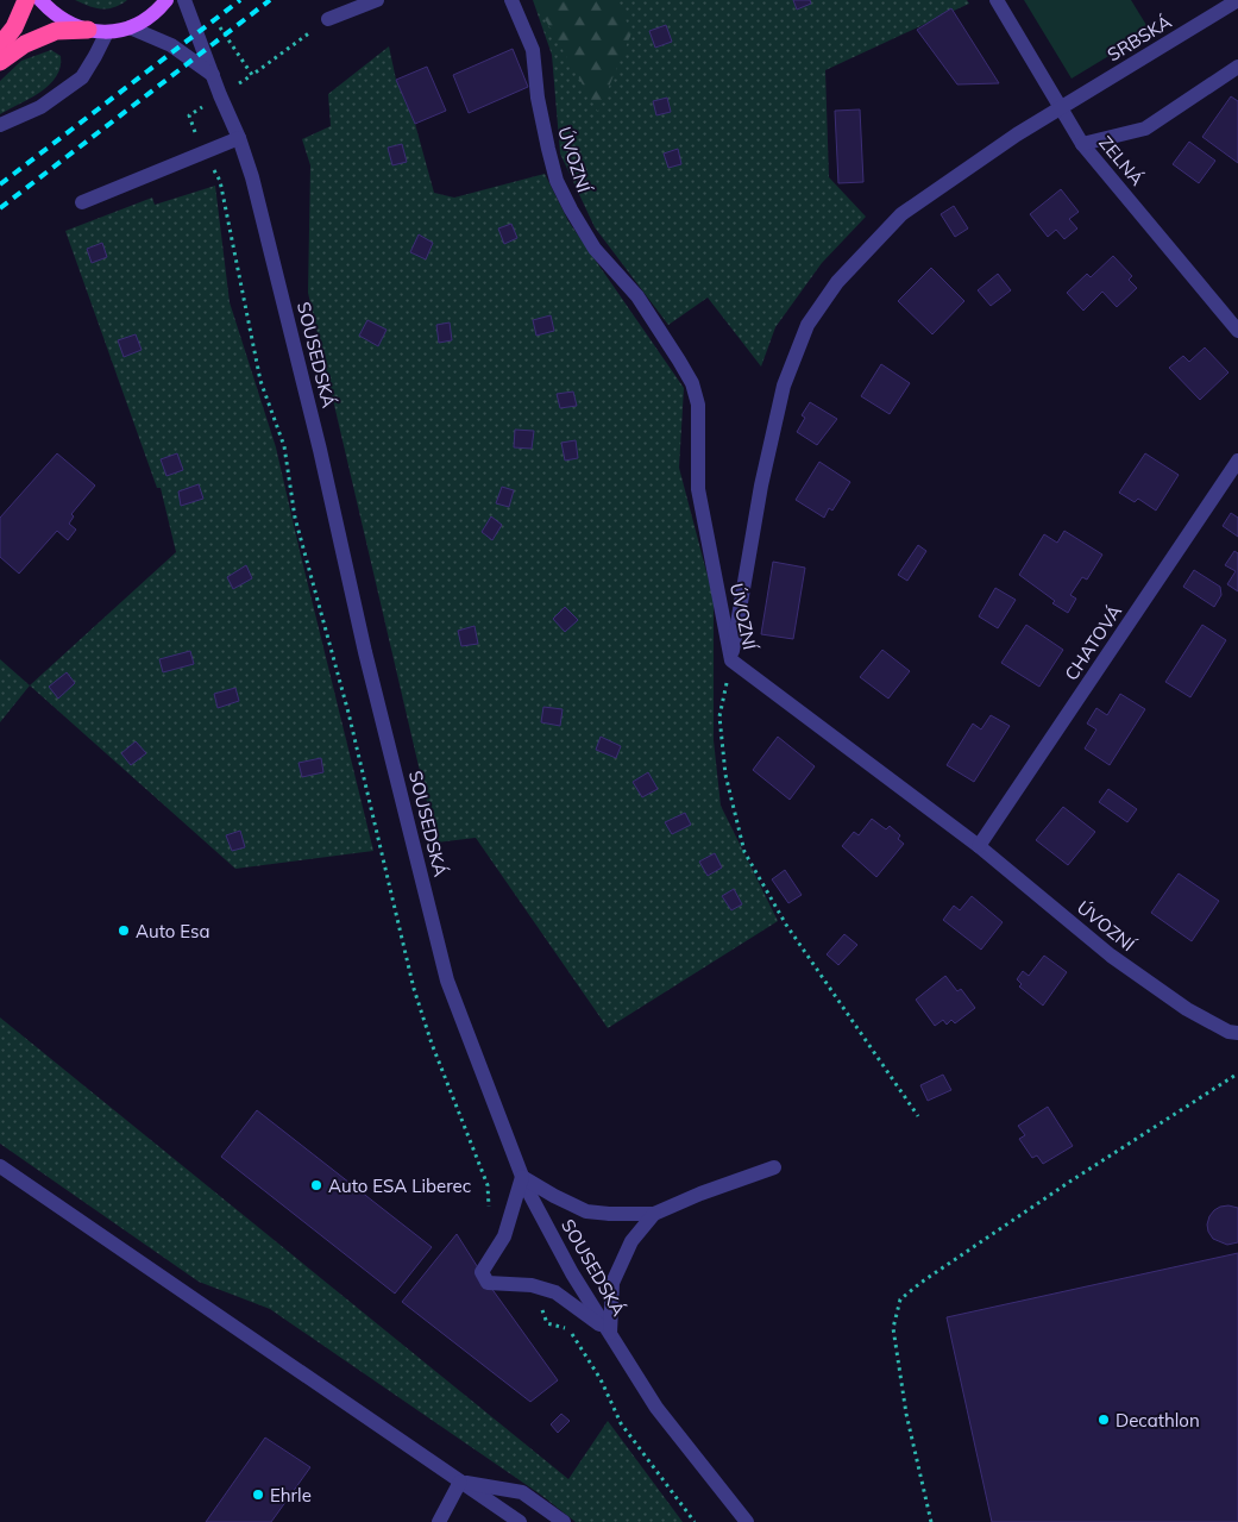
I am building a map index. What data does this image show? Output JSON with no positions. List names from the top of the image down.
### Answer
{
  "streets": {
    "street": [
      "SRBSKÁ",
      "ÚVOZNÍ",
      "ZELNÁ",
      "SOUSEDSKÁ",
      "CHATOVÁ"
    ]
  },
  "crossings": [
    ["SRBSKÁ", "ÚVOZNÍ"],
    ["SRBSKÁ", "ZELNÁ"],
    ["ÚVOZNÍ", "CHATOVÁ"]
  ],
  "places": [
    "Auto Esa",
    "Auto ESA Liberec",
    "Decathlon",
    "Ehrle"
  ]
}
